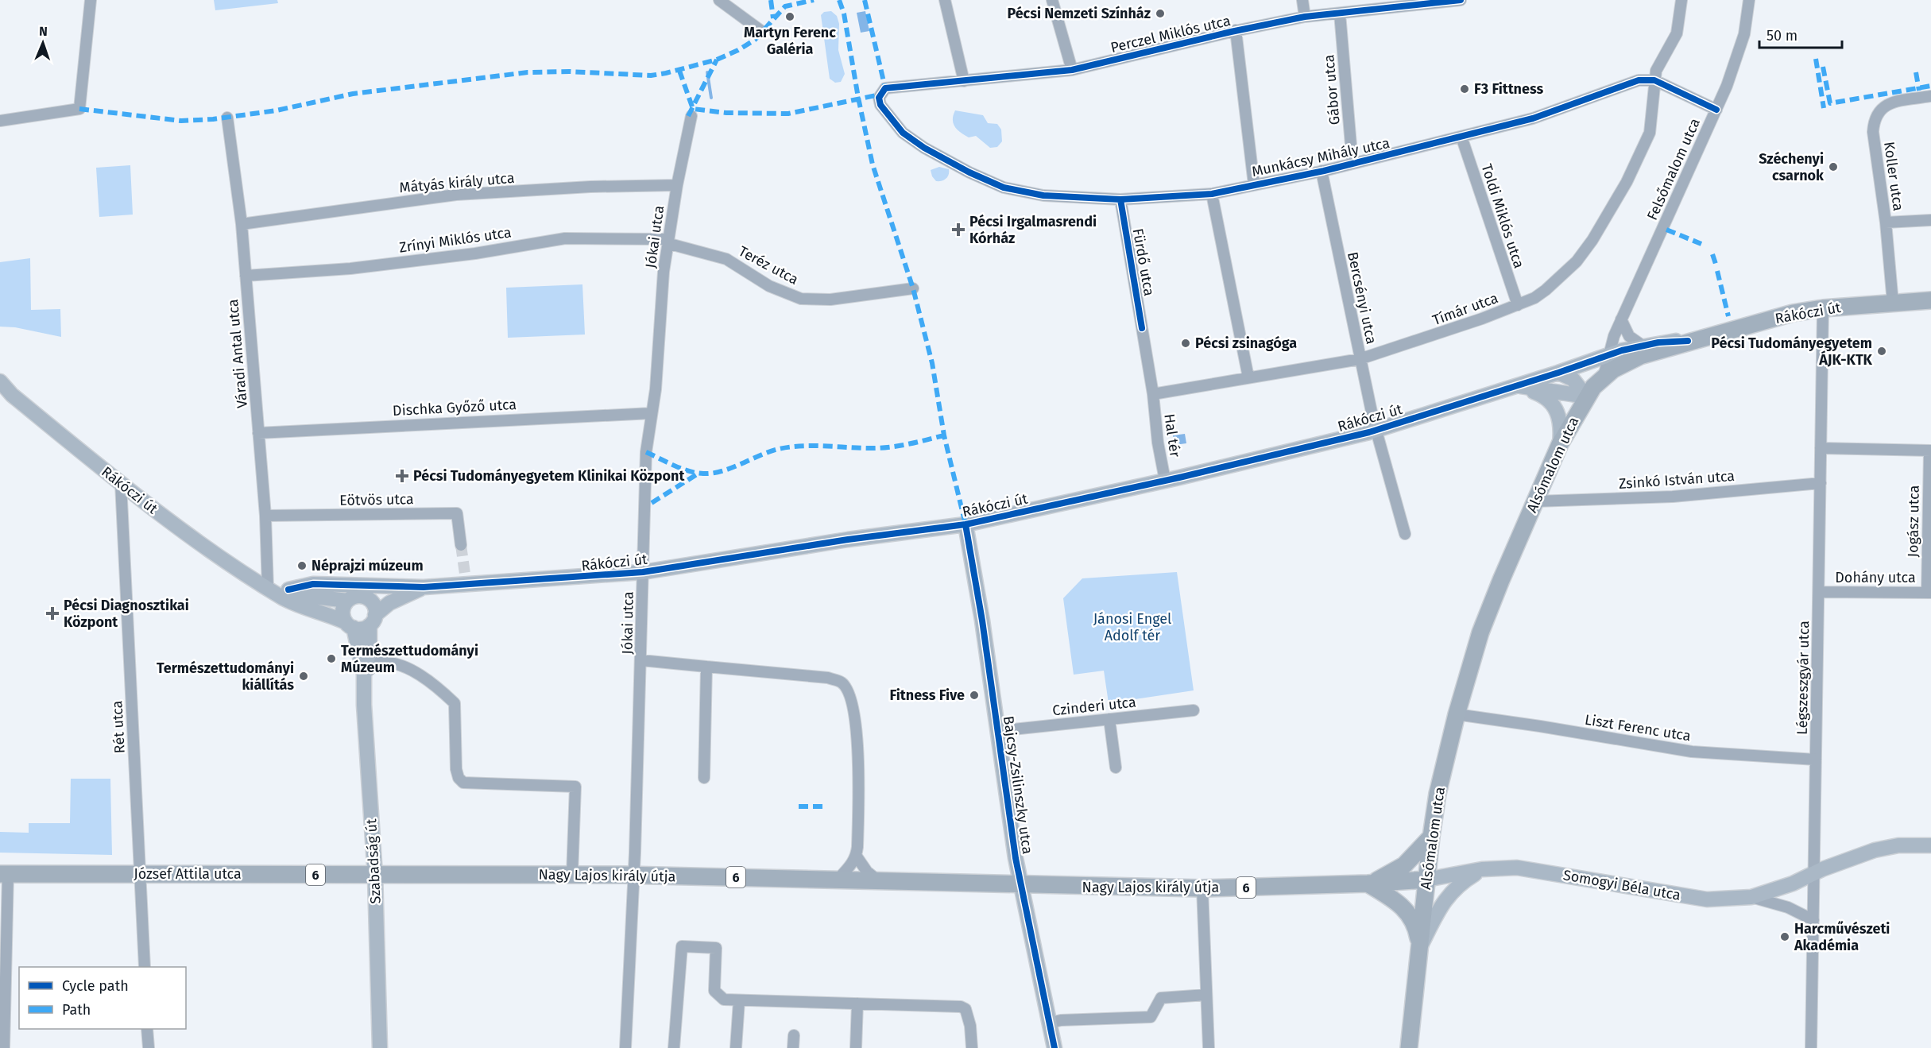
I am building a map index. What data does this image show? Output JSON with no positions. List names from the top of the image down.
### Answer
{
  "streets": {
    "main road": [
      "Rákóczi út",
      "Alsómalom utca",
      "József Attila utca",
      "6",
      "Nagy Lajos király útja"
    ],
    "street": [
      "Perczel Miklós utca",
      "Gábor utca",
      "Munkácsy Mihály utca",
      "Felsőmalom utca",
      "Koller utca",
      "Mátyás király utca",
      "Toldi Miklós utca",
      "Jókai utca",
      "Zrínyi Miklós utca",
      "Fürdő utca",
      "Teréz utca",
      "Bercsényi utca",
      "Tímár utca",
      "Váradi Antal utca",
      "Dischka Győző utca",
      "Hal tér",
      "Zsinkó István utca",
      "Eötvös utca",
      "Jogász utca",
      "Dohány utca",
      "Légszeszgyár utca",
      "Czinderi utca",
      "Rét utca",
      "Liszt Ferenc utca",
      "Bajcsy-Zsilinszky utca",
      "Szabadság út",
      "Somogyi Béla utca"
    ]
  },
  "crossings": [
    ["Perczel Miklós utca", "Gábor utca"],
    ["Perczel Miklós utca", "Munkácsy Mihály utca"],
    ["Gábor utca", "Munkácsy Mihály utca"],
    ["Munkácsy Mihály utca", "Toldi Miklós utca"],
    ["Munkácsy Mihály utca", "Fürdő utca"],
    ["Munkácsy Mihály utca", "Bercsényi utca"],
    ["Munkácsy Mihály utca", "Tímár utca"],
    ["Felsőmalom utca", "Rákóczi út"],
    ["Koller utca", "Rákóczi út"],
    ["Mátyás király utca", "Jókai utca"],
    ["Mátyás király utca", "Váradi Antal utca"],
    ["Toldi Miklós utca", "Tímár utca"],
    ["Jókai utca", "Zrínyi Miklós utca"],
    ["Jókai utca", "Teréz utca"],
    ["Jókai utca", "Rákóczi út"],
    ["Jókai utca", "Dischka Győző utca"],
    ["Jókai utca", "Nagy Lajos király útja"],
    ["Zrínyi Miklós utca", "Teréz utca"],
    ["Zrínyi Miklós utca", "Váradi Antal utca"],
    ["Fürdő utca", "Tímár utca"],
    ["Fürdő utca", "Hal tér"],
    ["Bercsényi utca", "Tímár utca"],
    ["Bercsényi utca", "Rákóczi út"],
    ["Tímár utca", "Hal tér"],
    ["Rákóczi út", "Váradi Antal utca"],
    ["Rákóczi út", "Hal tér"],
    ["Rákóczi út", "Alsómalom utca"],
    ["Rákóczi út", "Légszeszgyár utca"],
    ["Rákóczi út", "Rét utca"],
    ["Rákóczi út", "Bajcsy-Zsilinszky utca"],
    ["Rákóczi út", "Szabadság út"],
    ["Váradi Antal utca", "Dischka Győző utca"],
    ["Váradi Antal utca", "Eötvös utca"],
    ["Alsómalom utca", "Zsinkó István utca"],
    ["Alsómalom utca", "Liszt Ferenc utca"],
    ["Alsómalom utca", "6"],
    ["Alsómalom utca", "Nagy Lajos király útja"],
    ["Alsómalom utca", "Somogyi Béla utca"],
    ["Zsinkó István utca", "Légszeszgyár utca"],
    ["Jogász utca", "Dohány utca"],
    ["Dohány utca", "Légszeszgyár utca"],
    ["Légszeszgyár utca", "Liszt Ferenc utca"],
    ["Légszeszgyár utca", "Somogyi Béla utca"],
    ["Czinderi utca", "Bajcsy-Zsilinszky utca"],
    ["Rét utca", "József Attila utca"],
    ["Bajcsy-Zsilinszky utca", "Nagy Lajos király útja"],
    ["Szabadság út", "József Attila utca"],
    ["Szabadság út", "Nagy Lajos király útja"],
    ["József Attila utca", "Nagy Lajos király útja"],
    ["6", "Nagy Lajos király útja"],
    ["Nagy Lajos király útja", "Somogyi Béla utca"]
  ],
  "parks": ["Jánosi Engel Adolf tér"],
  "places": {
    "other": [
      "Pécsi Nemzeti Színház",
      "Martyn Ferenc Galéria",
      "F3 Fittness",
      "Széchenyi csarnok",
      "Pécsi zsinagóga",
      "Pécsi Tudományegyetem ÁJK-KTK",
      "Néprajzi múzeum",
      "Természettudományi Múzeum",
      "Természettudományi kiállítás",
      "Fitness Five",
      "Harcművészeti Akadémia"
    ],
    "health": ["Pécsi Irgalmasrendi Kórház", "Pécsi Tudományegyetem Klinikai Központ", "Pécsi Diagnosztikai Központ"]
  },
  "legend": ["Cycle path", "Path"],
  "scale_bar": "50 m",
  "north": "top"
}
